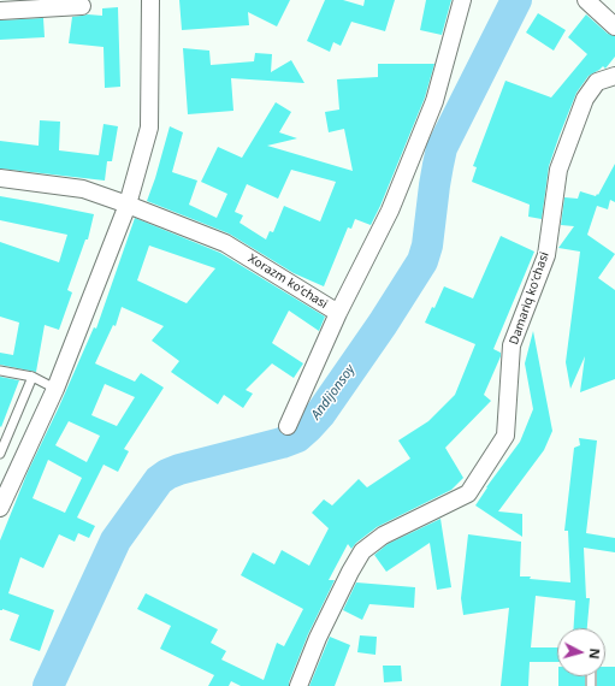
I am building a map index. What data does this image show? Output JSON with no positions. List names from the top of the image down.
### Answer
{
  "streets": {
    "street": ["Xorazm koʻchasi", "Damariq koʻchasi"]
  },
  "water": ["Andijonsoy"],
  "north": "right"
}
